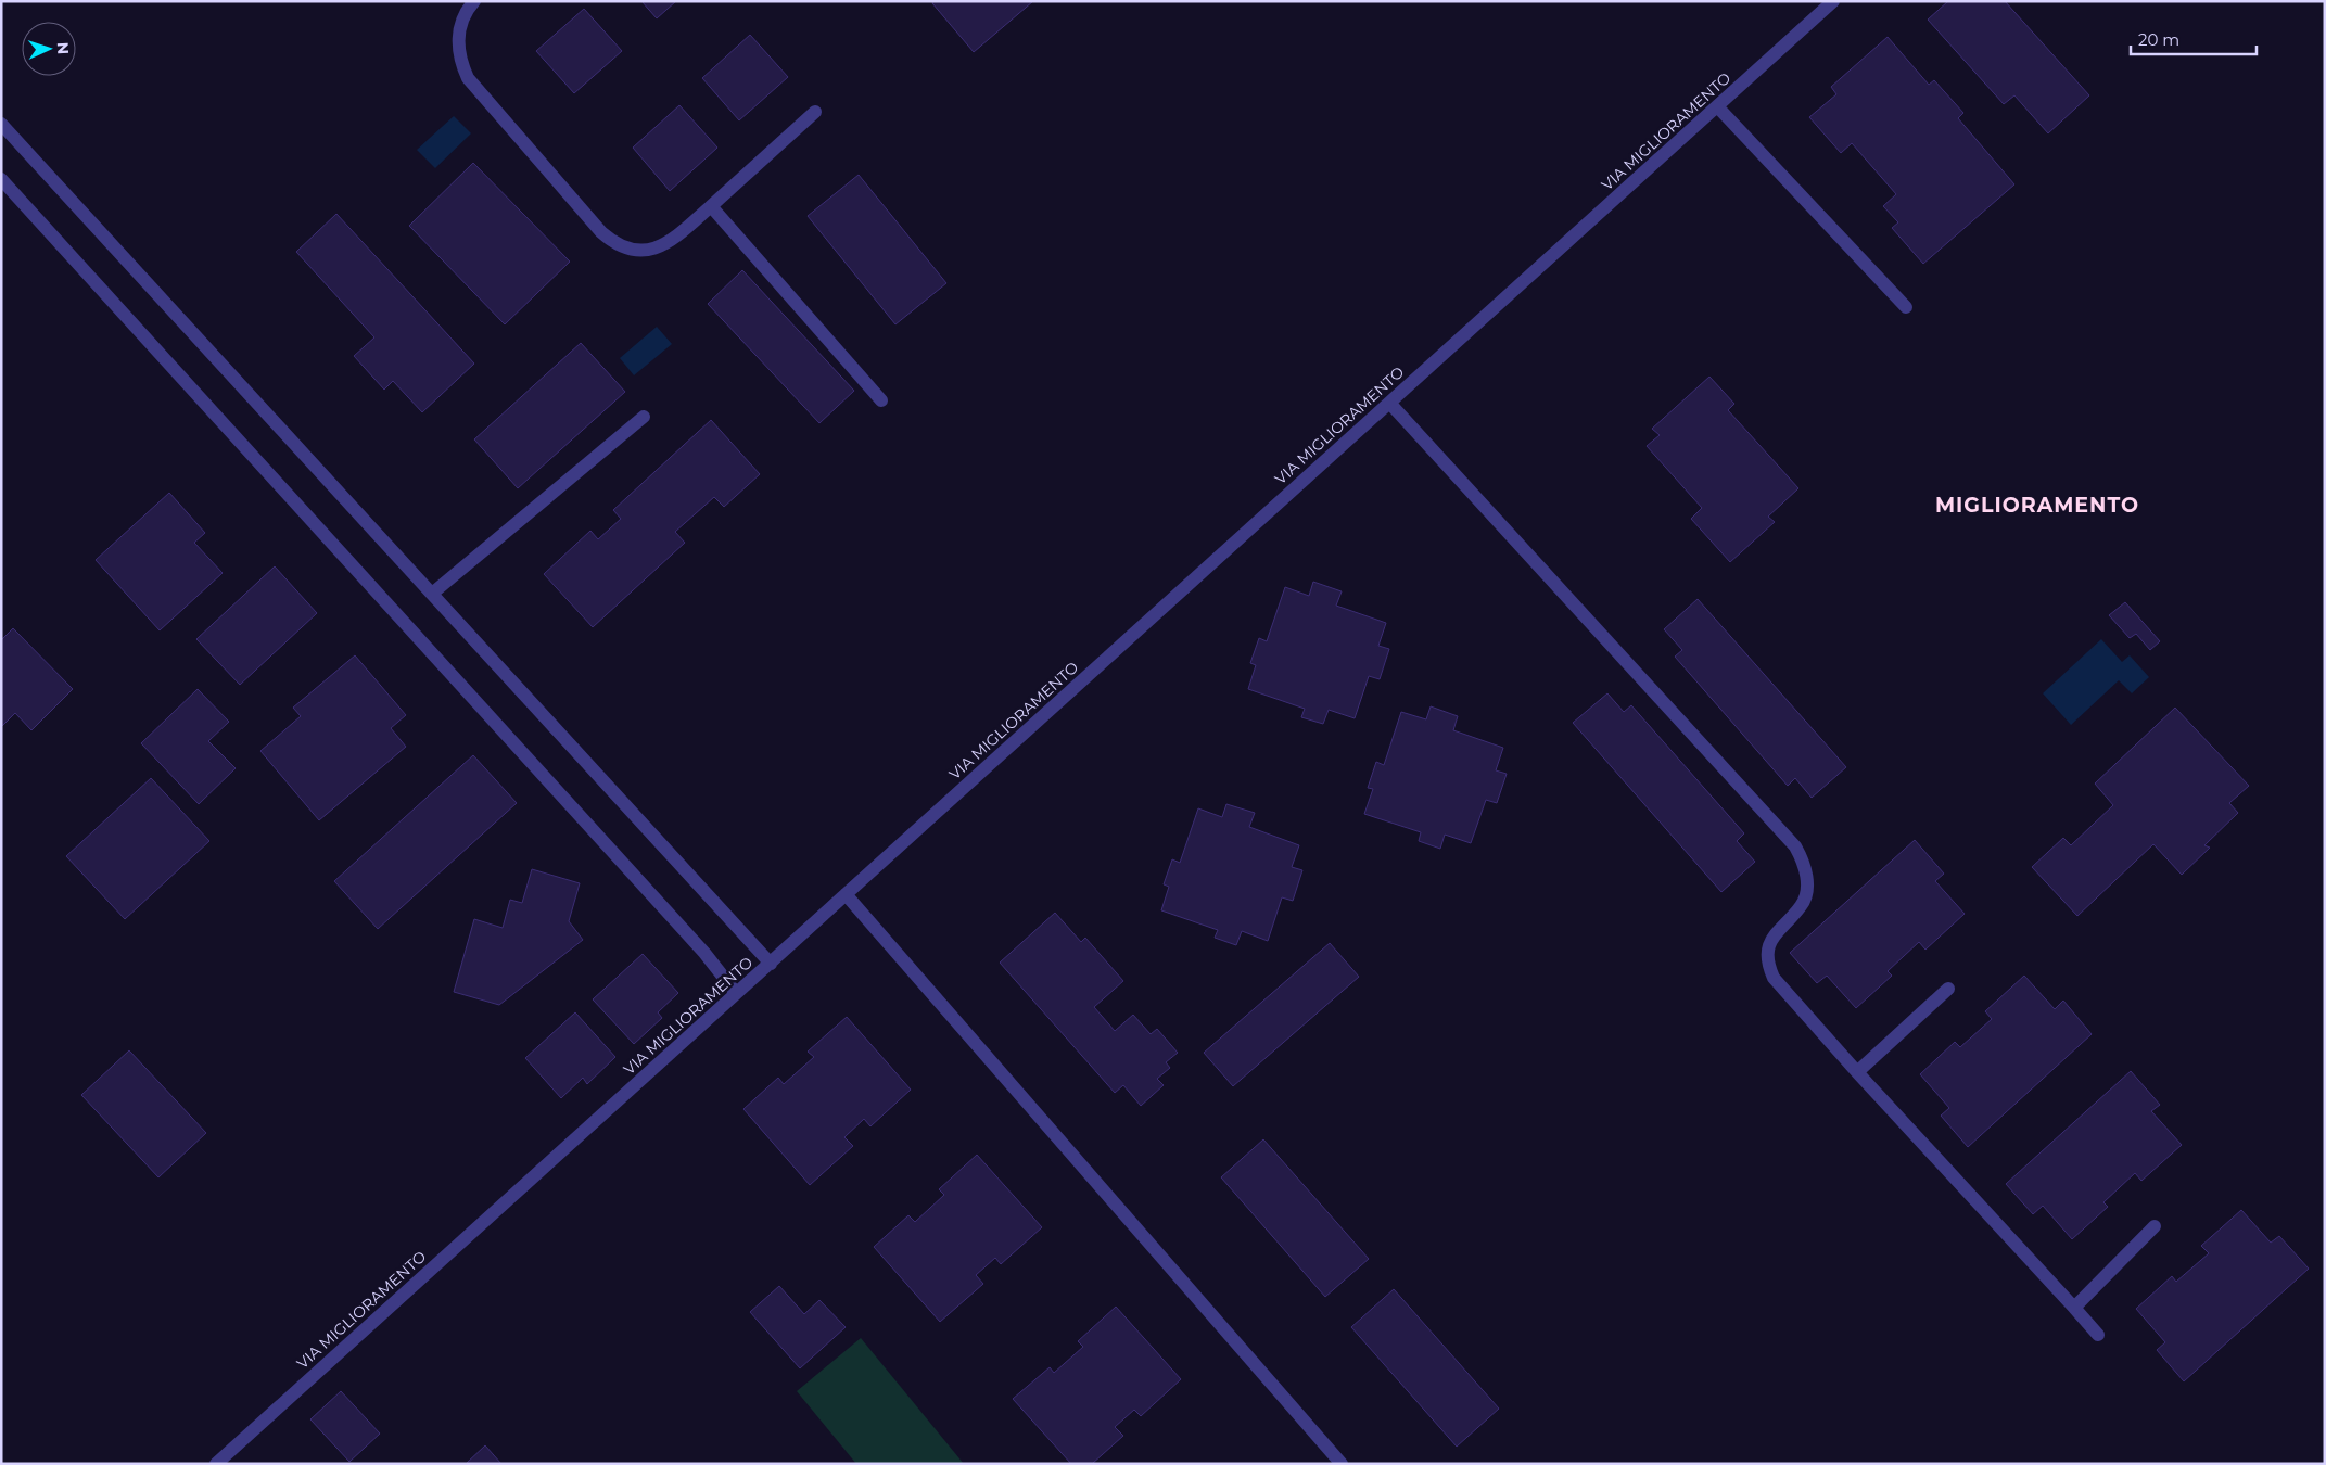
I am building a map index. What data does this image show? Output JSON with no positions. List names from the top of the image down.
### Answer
{
  "streets": {
    "street": ["VIA MIGLIORAMENTO"]
  },
  "districts": ["MIGLIORAMENTO"],
  "scale_bar": "20 m",
  "north": "right"
}
